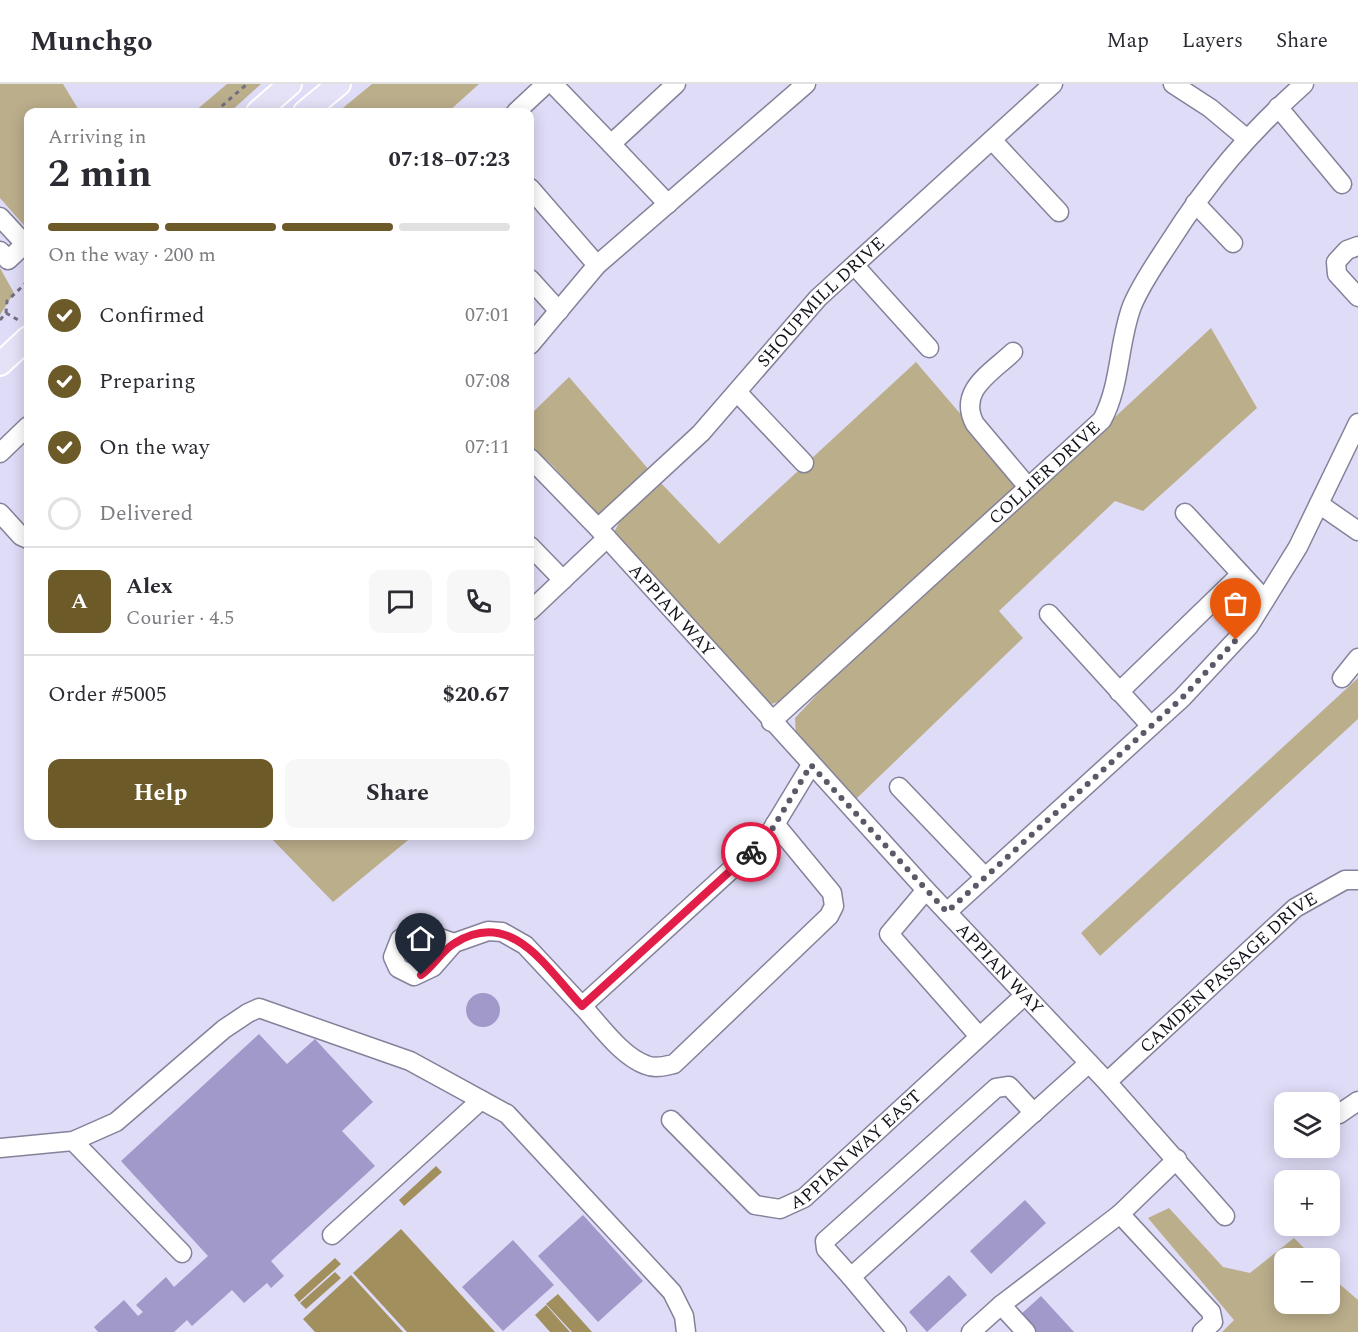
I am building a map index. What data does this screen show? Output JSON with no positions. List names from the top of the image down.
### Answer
{
  "streets": {
    "street": [
      "SHOUPMILL DRIVE",
      "COLLIER DRIVE",
      "APPIAN WAY",
      "CAMDEN PASSAGE DRIVE",
      "APPIAN WAY EAST"
    ]
  },
  "crossings": [
    ["SHOUPMILL DRIVE", "APPIAN WAY"],
    ["COLLIER DRIVE", "APPIAN WAY"],
    ["APPIAN WAY", "CAMDEN PASSAGE DRIVE"],
    ["APPIAN WAY", "APPIAN WAY EAST"]
  ],
  "page": {
    "header": "Munchgo",
    "nav": ["Map", "Layers", "Share"],
    "heading": ["2 min", "Arriving in", "07:18–07:23"],
    "panel": [
      "Alex",
      "Courier · 4.5",
      "Order #5005",
      "$20.67"
    ],
    "bar": "On the way · 200 m",
    "list": [
      ["Confirmed", "07:01"],
      ["Preparing", "07:08"],
      ["On the way", "07:11"],
      "Delivered"
    ],
    "round": "A",
    "buttons": ["Help", "Share"],
    "map_buttons": ["+", "−"]
  }
}
